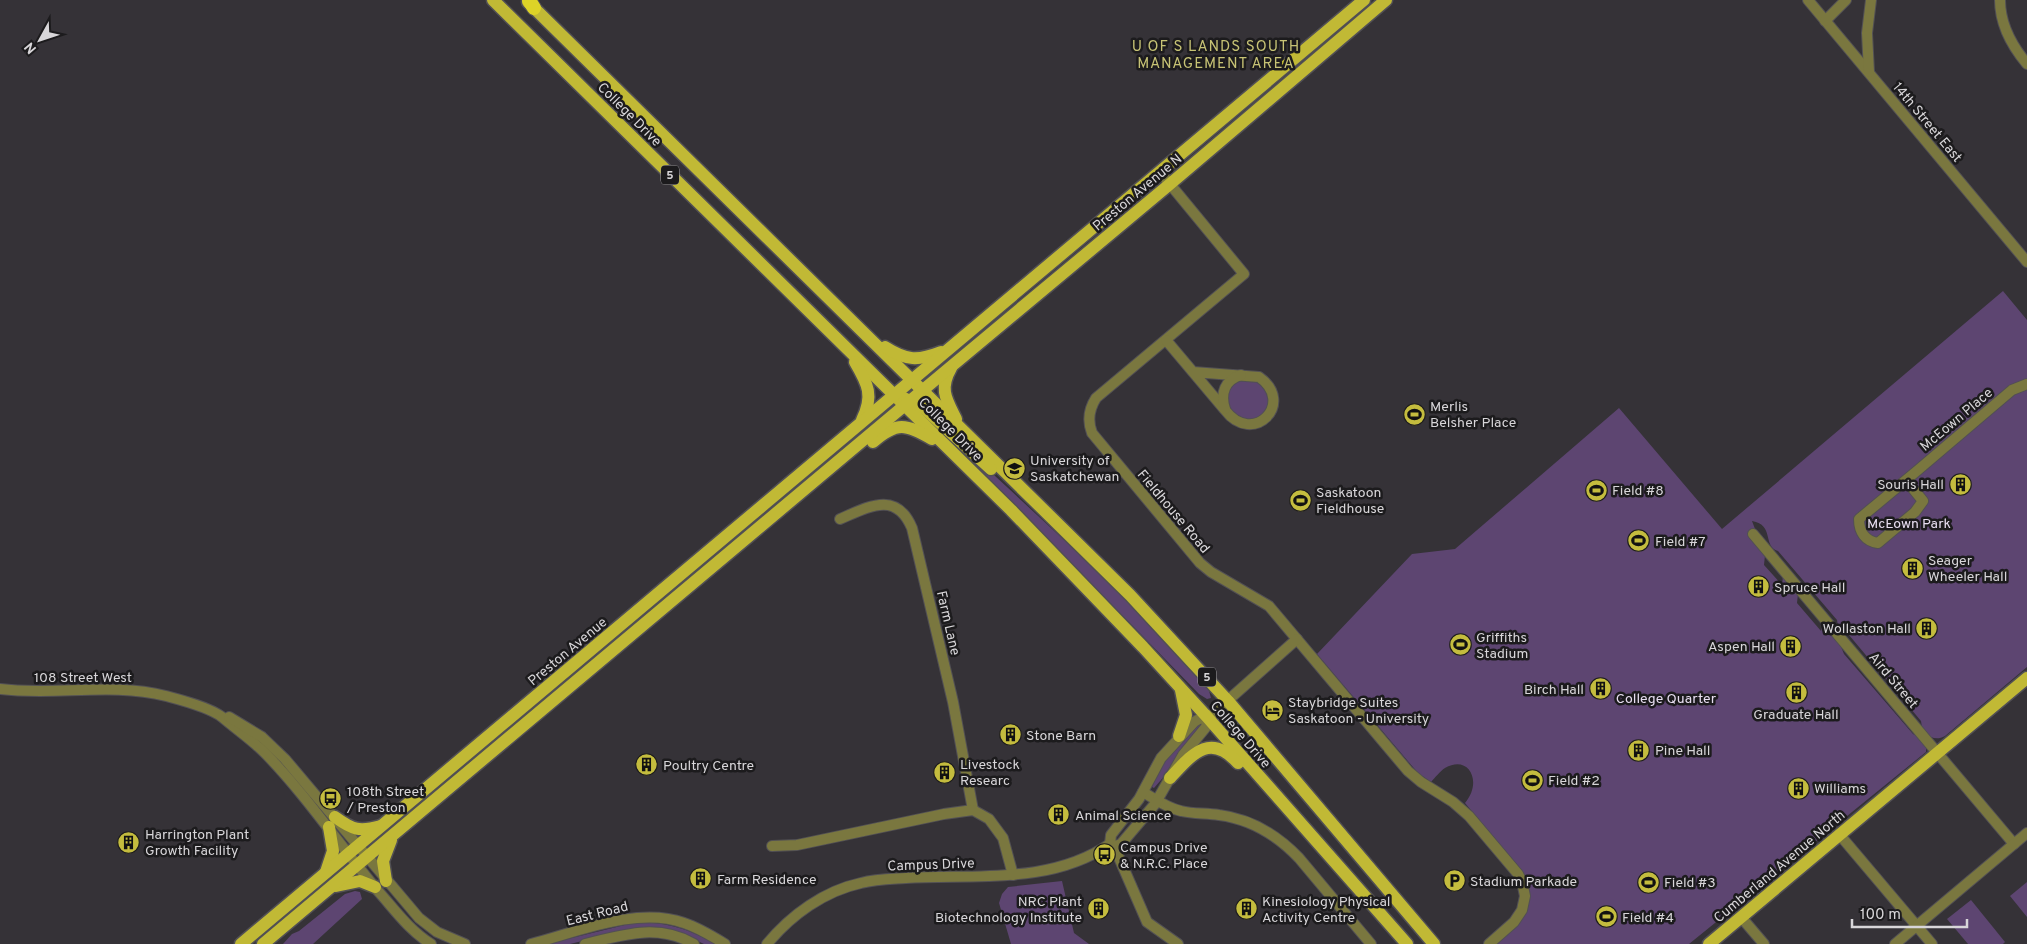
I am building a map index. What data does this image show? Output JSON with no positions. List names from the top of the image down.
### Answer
{
  "streets": {
    "main road": [
      "College Drive",
      "5",
      "Preston Avenue N",
      "Preston Avenue",
      "Cumberland Avenue North"
    ],
    "street": [
      "14th Street East",
      "McEown Place",
      "Fieldhouse Road",
      "Farm Lane",
      "108 Street West",
      "Aird Street",
      "Campus Drive",
      "East Road"
    ]
  },
  "crossings": [
    ["College Drive", "Preston Avenue N"],
    ["College Drive", "Preston Avenue"],
    ["College Drive", "Campus Drive"],
    ["Preston Avenue N", "Fieldhouse Road"],
    ["Preston Avenue N", "Preston Avenue"],
    ["Fieldhouse Road", "Campus Drive"],
    ["Preston Avenue", "108 Street West"],
    ["Aird Street", "Cumberland Avenue North"]
  ],
  "districts": ["U OF S LANDS SOUTH MANAGEMENT AREA"],
  "parks": ["McEown Park", "College Quarter"],
  "places": {
    "sports": [
      "Merlis Belsher Place",
      "Field #8",
      "Saskatoon Fieldhouse",
      "Field #7",
      "Griffiths Stadium",
      "Field #2",
      "Field #3",
      "Field #4"
    ],
    "school or university": ["University of Saskatchewan"],
    "building": [
      "Souris Hall",
      "Seager Wheeler Hall",
      "Spruce Hall",
      "Wollaston Hall",
      "Aspen Hall",
      "Birch Hall",
      "Graduate Hall",
      "Stone Barn",
      "Pine Hall",
      "Poultry Centre",
      "Livestock Researc",
      "Williams",
      "Animal Science",
      "Harrington Plant Growth Facility",
      "Farm Residence",
      "NRC Plant Biotechnology Institute",
      "Kinesiology Physical Activity Centre"
    ],
    "hotel": ["Staybridge Suites Saskatoon - University"],
    "bus stop": ["108th Street / Preston", "Campus Drive & N.R.C. Place"],
    "parking": ["Stadium Parkade"]
  },
  "scale_bar": "100 m",
  "north": "bottom left"
}
